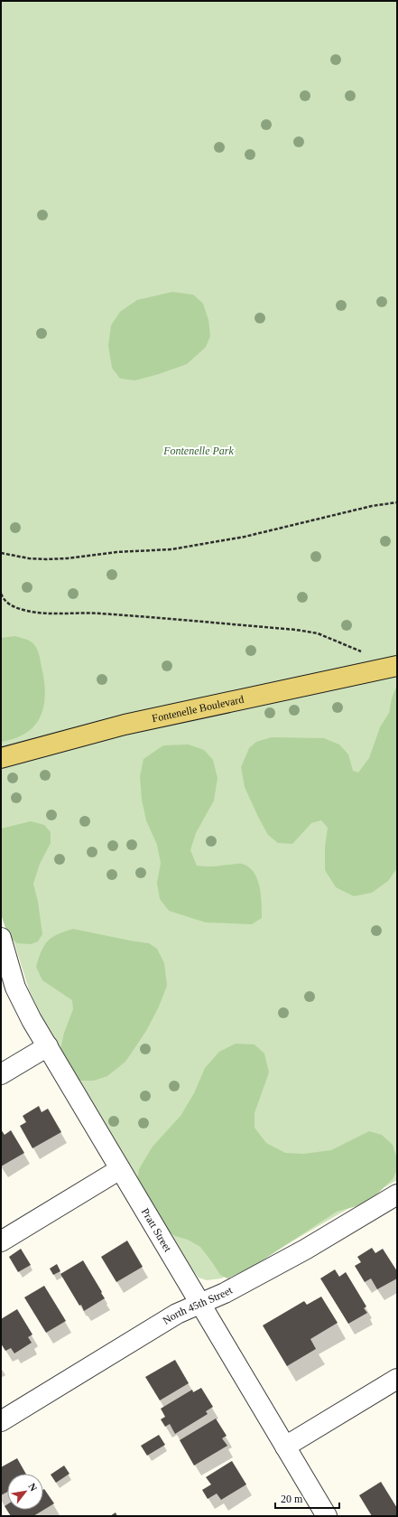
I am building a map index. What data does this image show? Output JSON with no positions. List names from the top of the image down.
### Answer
{
  "streets": {
    "main road": ["Fontenelle Boulevard"],
    "street": ["Pratt Street", "North 45th Street"]
  },
  "crossings": [
    ["Pratt Street", "North 45th Street"]
  ],
  "parks": ["Fontenelle Park"],
  "scale_bar": "20 m",
  "north": "top right"
}
